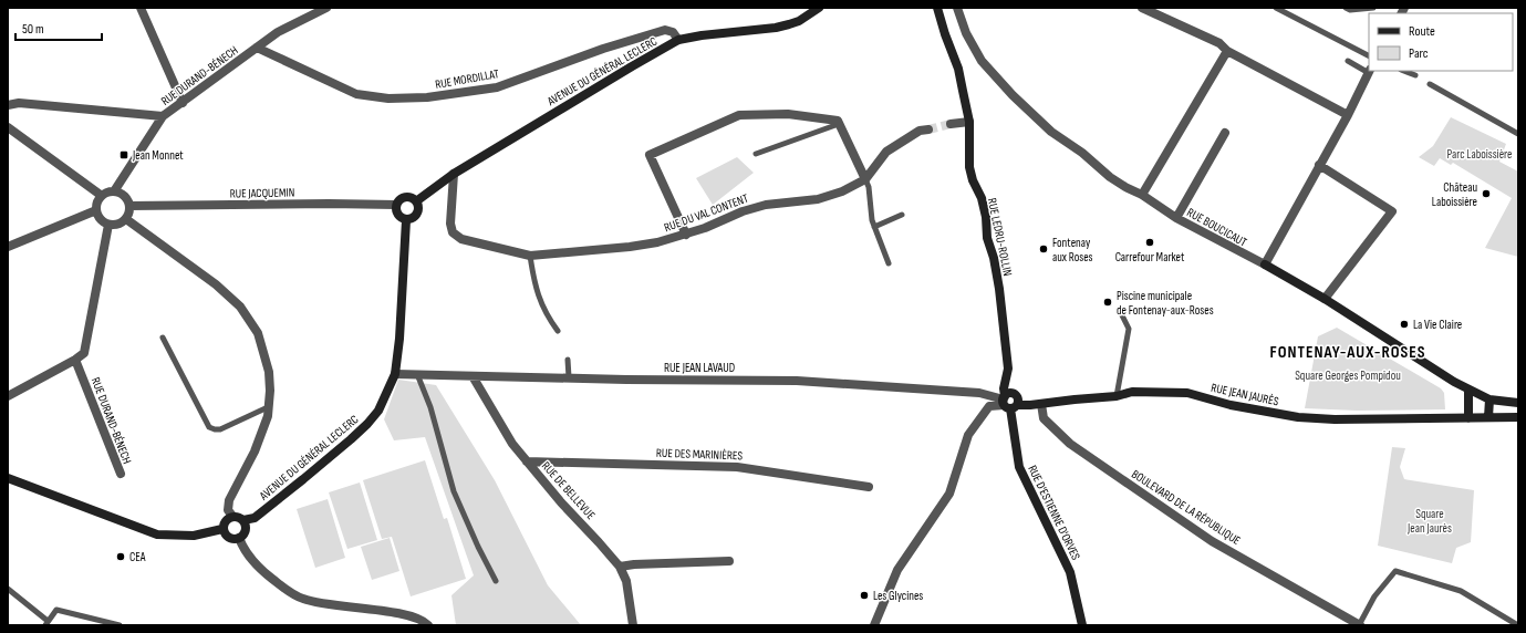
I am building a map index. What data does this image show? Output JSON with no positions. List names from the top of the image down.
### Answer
{
  "streets": {
    "street": [
      "AVENUE DU GÉNÉRAL LECLERC",
      "RUE DURAND-BÉNECH",
      "RUE MORDILLAT",
      "RUE JACQUEMIN",
      "RUE DU VAL CONTENT",
      "RUE BOUCICAUT",
      "RUE LEDRU-ROLLIN",
      "RUE JEAN LAVAUD",
      "RUE JEAN JAURÈS",
      "RUE DES MARINIÈRES",
      "RUE DE BELLEVUE",
      "BOULEVARD DE LA RÉPUBLIQUE",
      "RUE D'ESTIENNE D'ORVES"
    ]
  },
  "crossings": [
    ["AVENUE DU GÉNÉRAL LECLERC", "RUE MORDILLAT"],
    ["AVENUE DU GÉNÉRAL LECLERC", "RUE JACQUEMIN"],
    ["AVENUE DU GÉNÉRAL LECLERC", "RUE DU VAL CONTENT"],
    ["AVENUE DU GÉNÉRAL LECLERC", "RUE JEAN LAVAUD"],
    ["RUE DURAND-BÉNECH", "RUE MORDILLAT"],
    ["RUE DURAND-BÉNECH", "RUE JACQUEMIN"],
    ["RUE LEDRU-ROLLIN", "RUE JEAN LAVAUD"],
    ["RUE LEDRU-ROLLIN", "RUE JEAN JAURÈS"],
    ["RUE LEDRU-ROLLIN", "RUE D'ESTIENNE D'ORVES"],
    ["RUE JEAN LAVAUD", "RUE JEAN JAURÈS"],
    ["RUE JEAN LAVAUD", "RUE DE BELLEVUE"],
    ["RUE JEAN LAVAUD", "RUE D'ESTIENNE D'ORVES"],
    ["RUE JEAN JAURÈS", "BOULEVARD DE LA RÉPUBLIQUE"],
    ["RUE JEAN JAURÈS", "RUE D'ESTIENNE D'ORVES"],
    ["RUE DES MARINIÈRES", "RUE DE BELLEVUE"]
  ],
  "districts": ["FONTENAY-AUX-ROSES"],
  "parks": ["Parc Laboissière", "Square Georges Pompidou", "Square Jean Jaurès"],
  "places": {
    "transit": ["Jean Monnet"],
    "other": [
      "Château Laboissière",
      "Carrefour Market",
      "Fontenay aux Roses",
      "Piscine municipale de Fontenay-aux-Roses",
      "La Vie Claire",
      "CEA",
      "Les Glycines"
    ]
  },
  "legend": ["Route", "Parc"],
  "scale_bar": "50 m"
}
